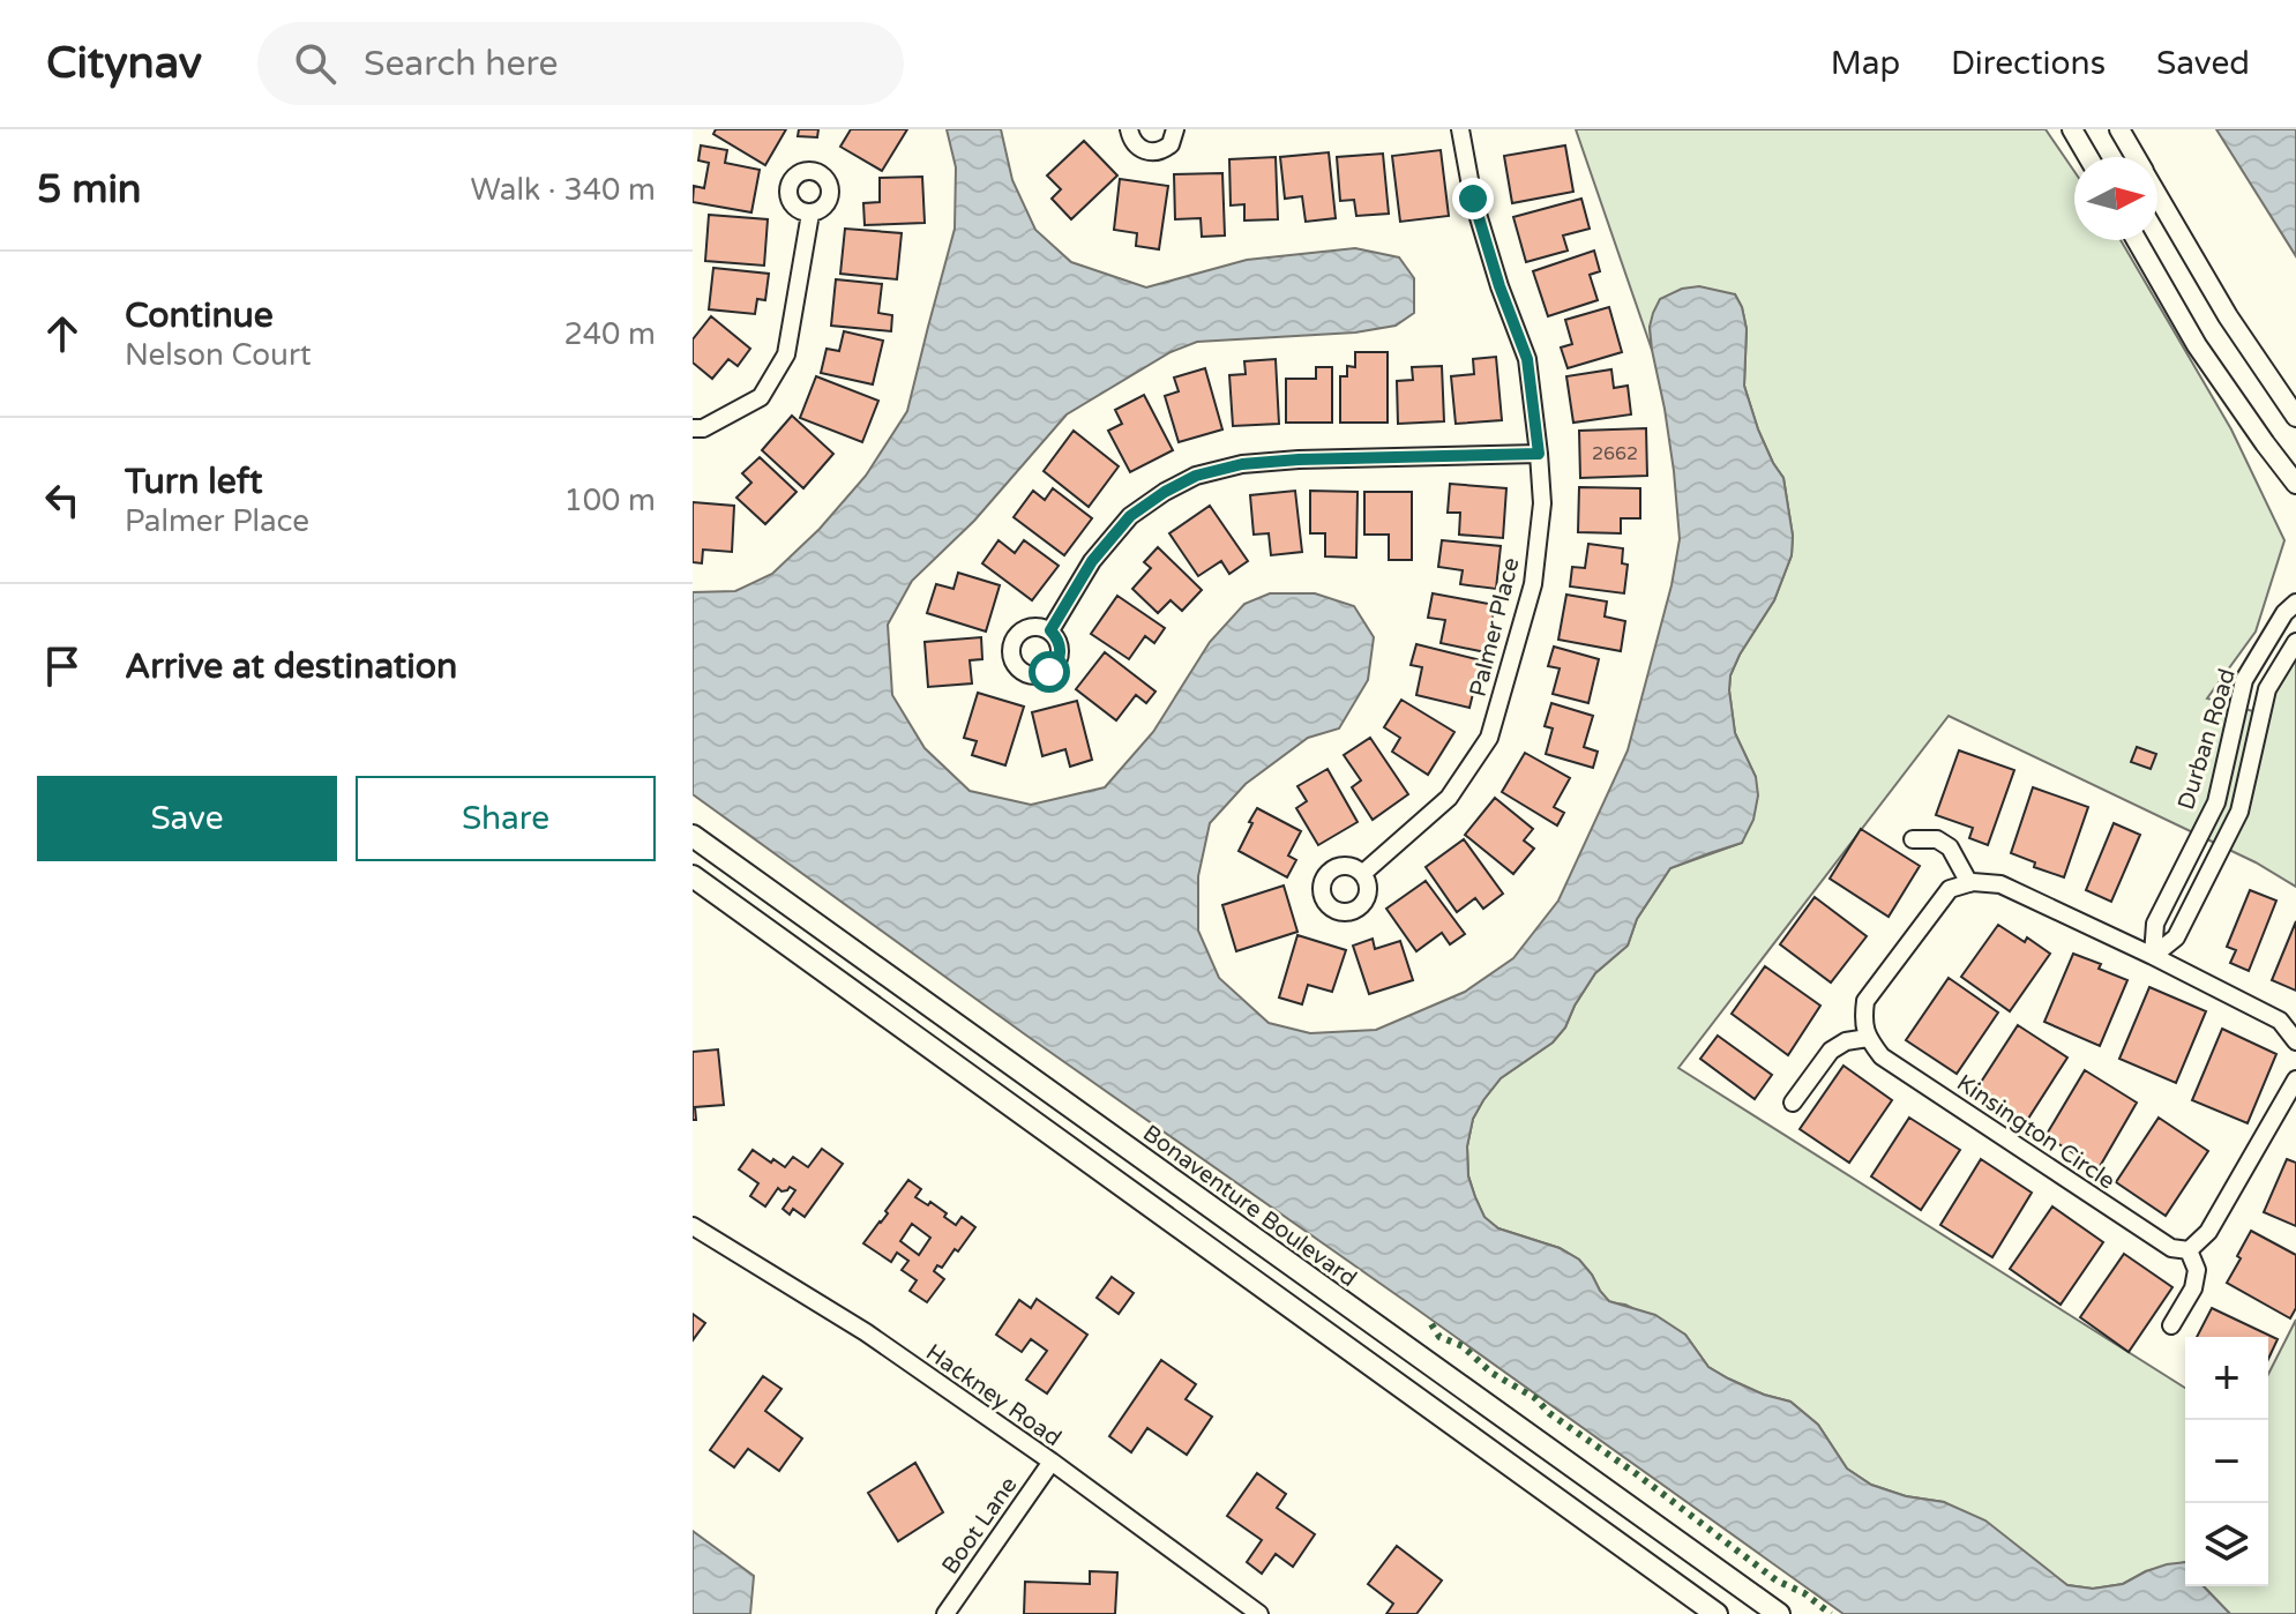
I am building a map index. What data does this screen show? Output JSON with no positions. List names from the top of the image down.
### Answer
{
  "streets": {
    "main road": ["Bonaventure Boulevard"],
    "street": [
      "Palmer Place",
      "Durban Road",
      "Kinsington Circle",
      "Hackney Road",
      "Boot Lane"
    ]
  },
  "crossings": [
    ["Hackney Road", "Boot Lane"]
  ],
  "house_numbers": ["2662"],
  "north": "right",
  "page": {
    "header": "Citynav",
    "search": "Search here",
    "nav": ["Map", "Directions", "Saved"],
    "heading": ["5 min", "Walk · 340 m"],
    "list": [
      ["Continue", "Nelson Court", "240 m"],
      ["Turn left", "Palmer Place", "100 m"],
      "Arrive at destination"
    ],
    "buttons": ["Save", "Share"],
    "map_buttons": ["+", "−"]
  }
}
